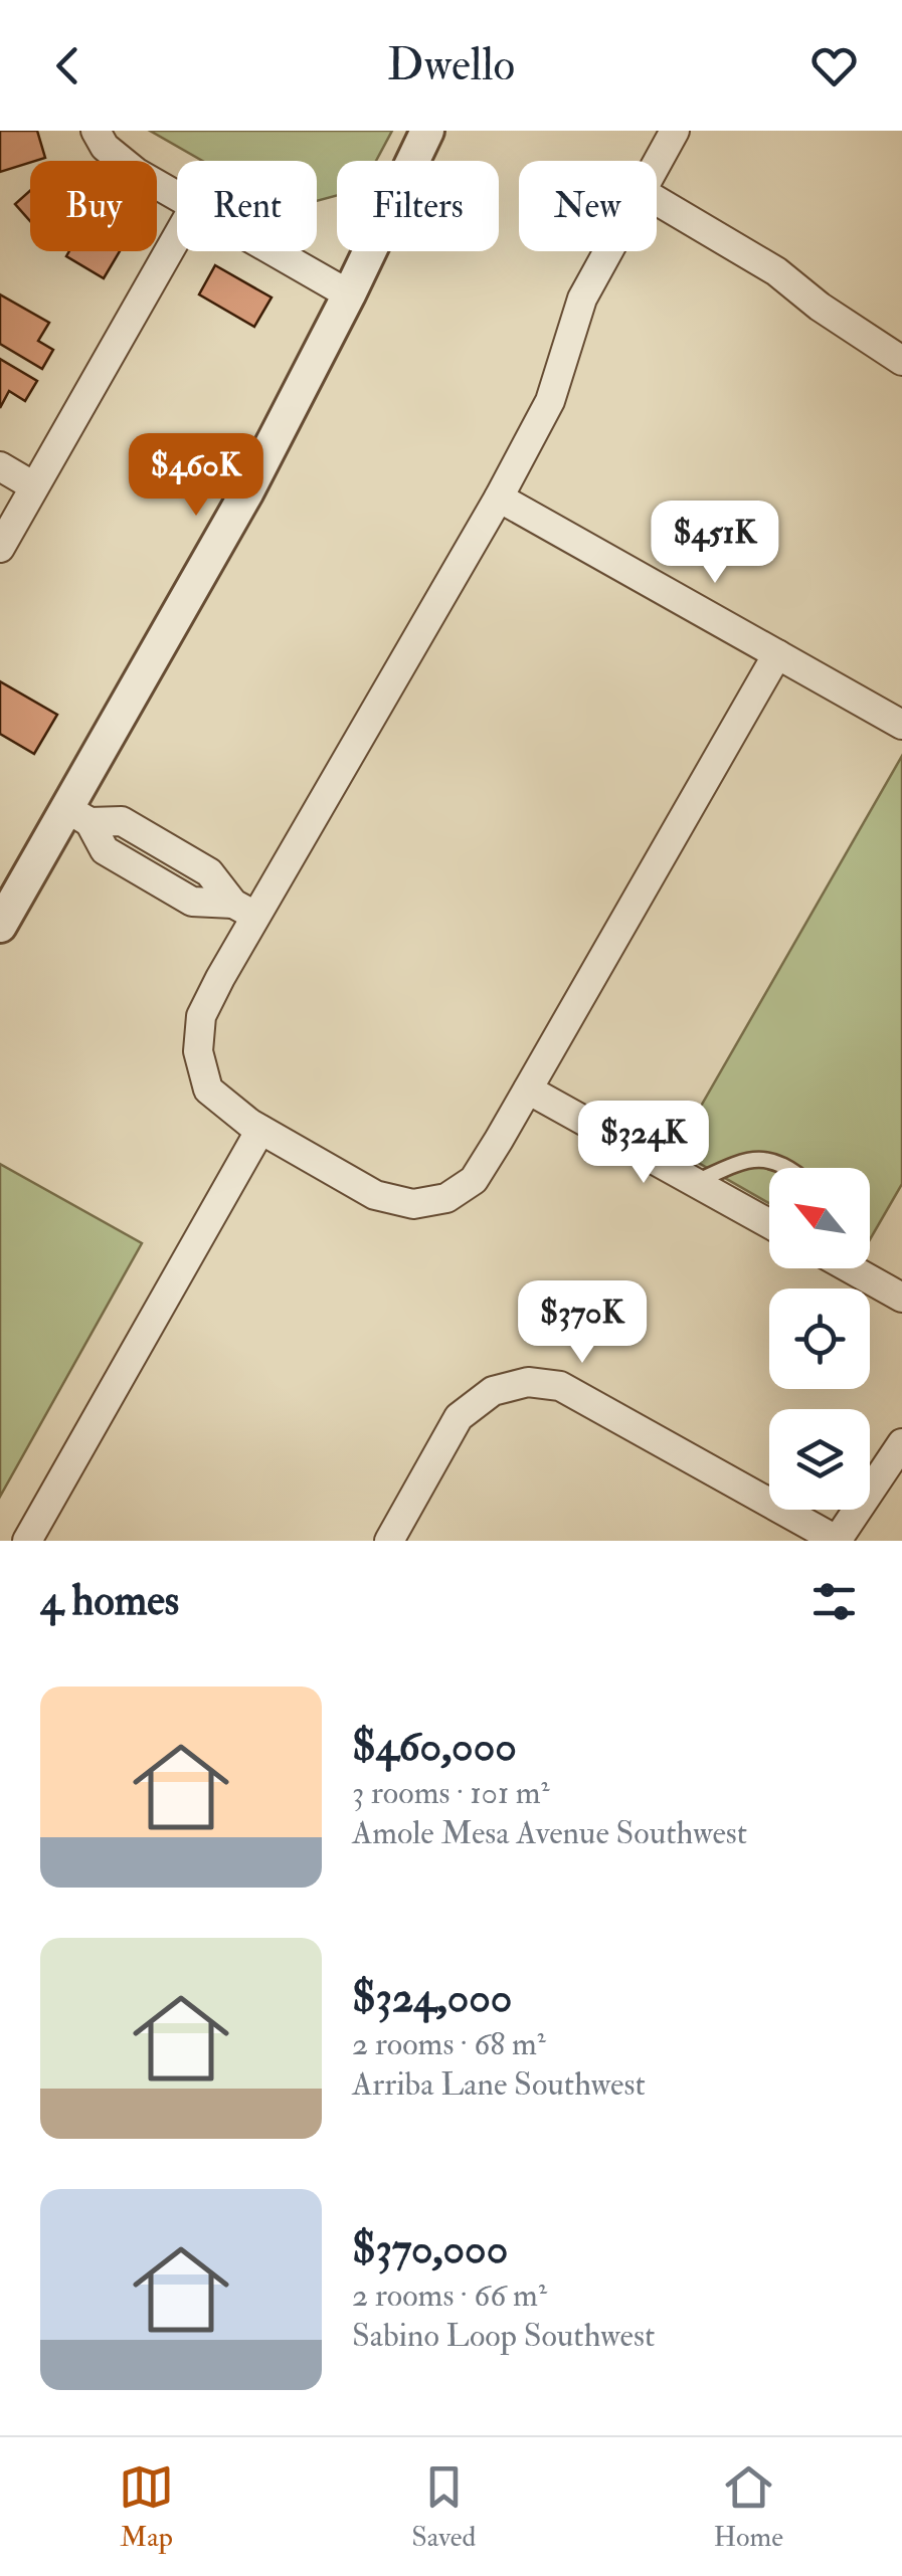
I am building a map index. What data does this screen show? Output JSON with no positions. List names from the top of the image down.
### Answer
{
  "north": "top left",
  "page": {
    "header": "Dwello",
    "chip": [
      "Buy",
      "Rent",
      "Filters",
      "New"
    ],
    "price": [
      "$460K",
      "$451K",
      "$324K",
      "$370K"
    ],
    "heading": "4 homes",
    "list": [
      {
        "name": "$460,000",
        "note": "3 rooms · 101 m² · Amole Mesa Avenue Southwest"
      },
      {
        "name": "$324,000",
        "note": "2 rooms · 68 m² · Arriba Lane Southwest"
      },
      {
        "name": "$370,000",
        "note": "2 rooms · 66 m² · Sabino Loop Southwest"
      }
    ],
    "tabs": ["Map", "Saved", "Home"]
  }
}
